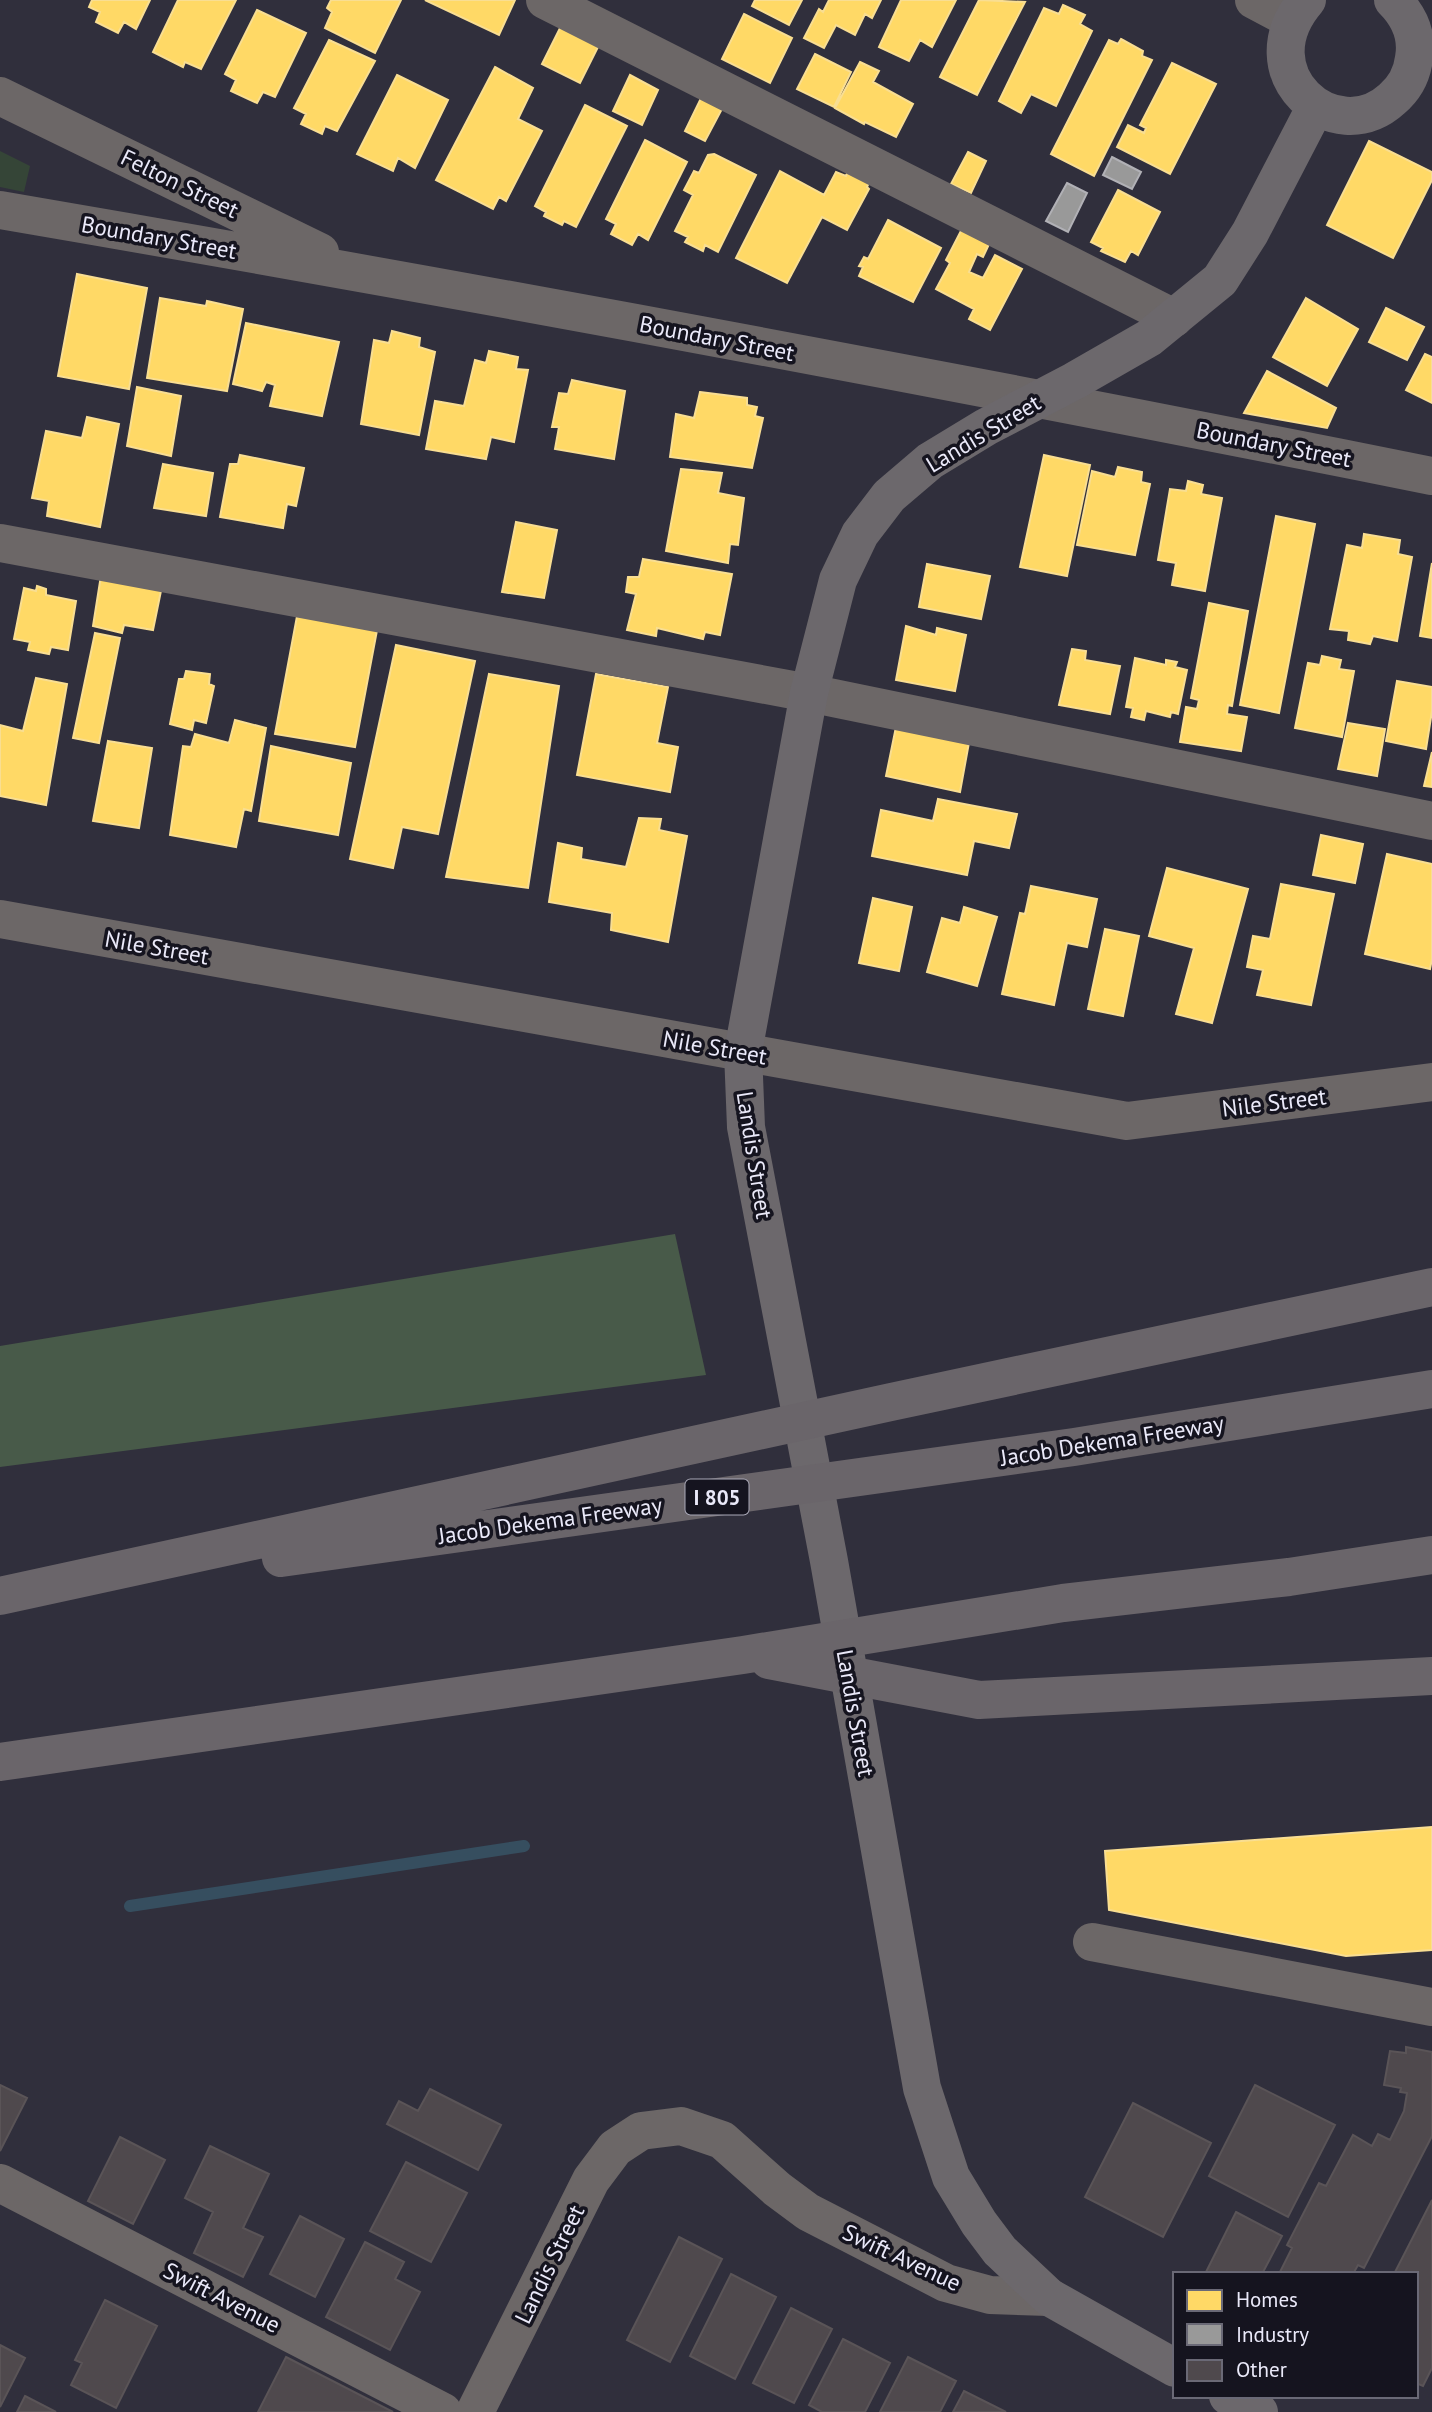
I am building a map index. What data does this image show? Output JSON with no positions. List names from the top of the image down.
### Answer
{
  "streets": {
    "highway": ["Jacob Dekema Freeway", "I 805"],
    "main road": ["Landis Street", "Swift Avenue"],
    "street": ["Felton Street", "Boundary Street", "Nile Street"]
  },
  "crossings": [
    ["Felton Street", "Boundary Street"],
    ["Boundary Street", "Landis Street"],
    ["Landis Street", "Nile Street"],
    ["Landis Street", "Swift Avenue"]
  ],
  "legend": ["Homes", "Industry", "Other"]
}
